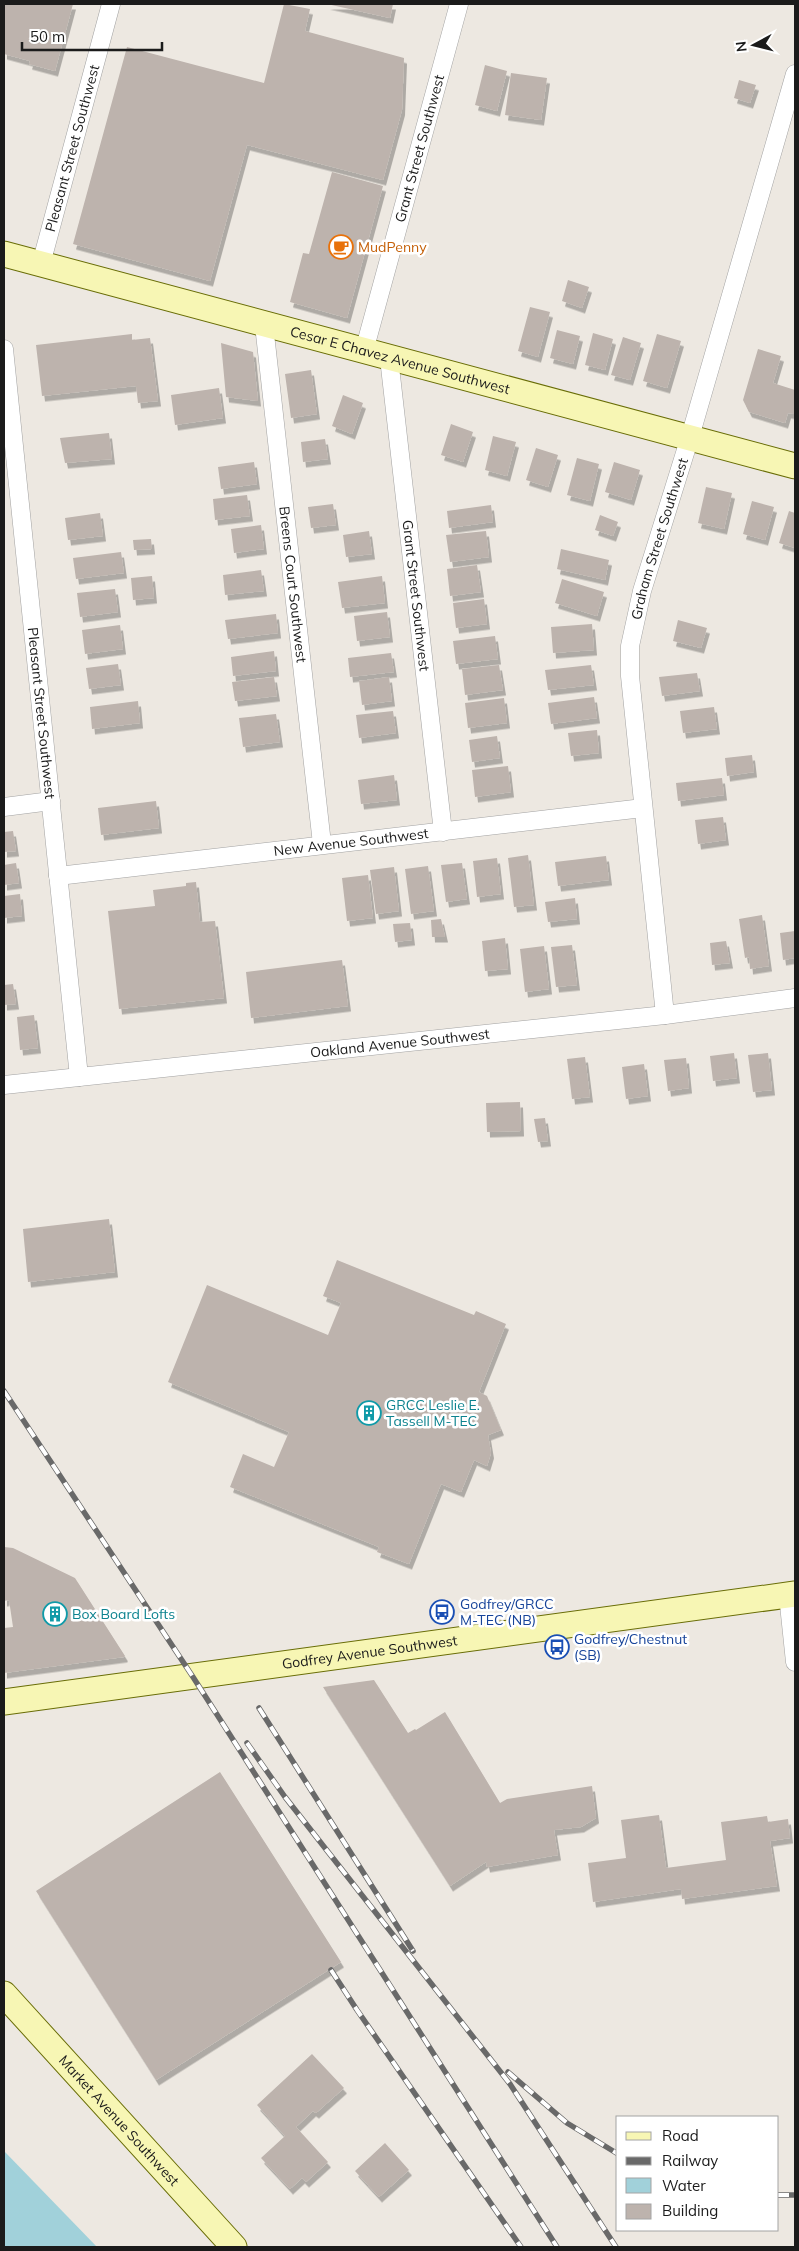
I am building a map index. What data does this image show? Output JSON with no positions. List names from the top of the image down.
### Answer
{
  "streets": {
    "main road": ["Cesar E Chavez Avenue Southwest", "Godfrey Avenue Southwest", "Market Avenue Southwest"],
    "street": [
      "Grant Street Southwest",
      "Pleasant Street Southwest",
      "Graham Street Southwest",
      "Breens Court Southwest",
      "New Avenue Southwest",
      "Oakland Avenue Southwest"
    ]
  },
  "crossings": [
    ["Grant Street Southwest", "Cesar E Chavez Avenue Southwest"],
    ["Grant Street Southwest", "New Avenue Southwest"],
    ["Pleasant Street Southwest", "Cesar E Chavez Avenue Southwest"],
    ["Pleasant Street Southwest", "New Avenue Southwest"],
    ["Pleasant Street Southwest", "Oakland Avenue Southwest"],
    ["Cesar E Chavez Avenue Southwest", "Graham Street Southwest"],
    ["Cesar E Chavez Avenue Southwest", "Breens Court Southwest"],
    ["Graham Street Southwest", "New Avenue Southwest"],
    ["Graham Street Southwest", "Oakland Avenue Southwest"],
    ["Breens Court Southwest", "New Avenue Southwest"]
  ],
  "places": {
    "cafe": ["MudPenny"],
    "building": ["GRCC Leslie E. Tassell M-TEC", "Box Board Lofts"],
    "bus stop": ["Godfrey/GRCC M-TEC (NB)", "Godfrey/Chestnut (SB)"]
  },
  "legend": [
    "Road",
    "Railway",
    "Water",
    "Building"
  ],
  "scale_bar": "50 m",
  "north": "left"
}
